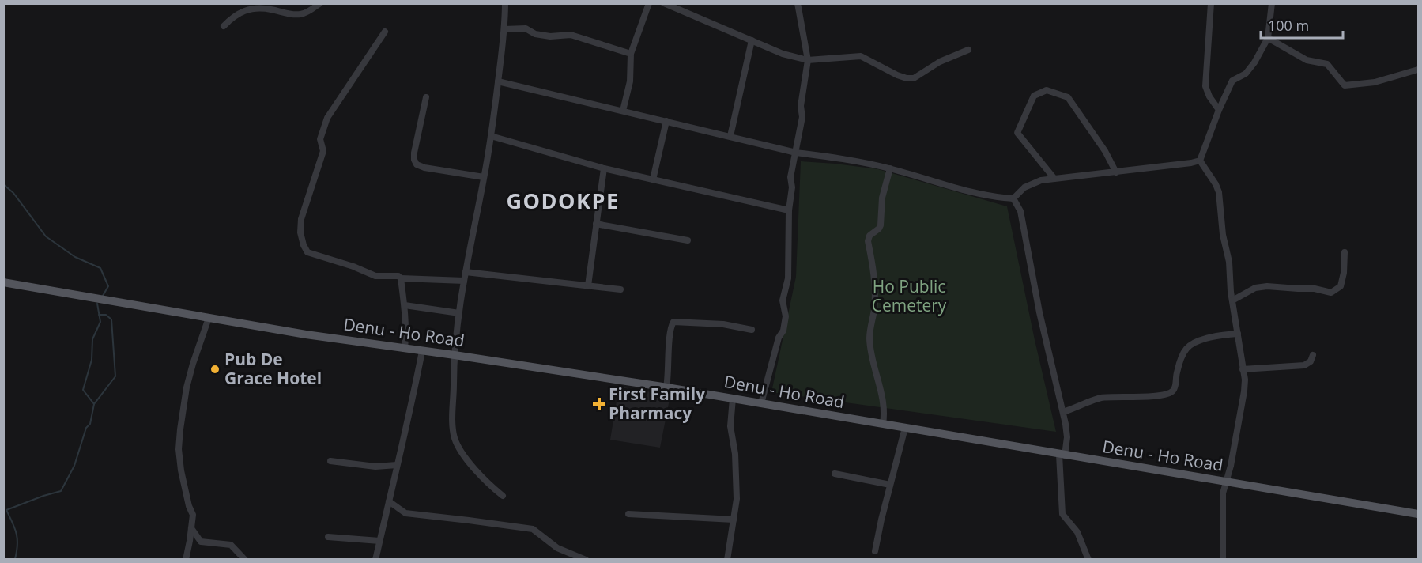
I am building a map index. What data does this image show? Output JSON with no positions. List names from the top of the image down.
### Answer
{
  "streets": {
    "main road": ["Denu - Ho Road"]
  },
  "districts": ["GODOKPE"],
  "parks": ["Ho Public Cemetery"],
  "places": {
    "other": ["Pub De Grace Hotel"],
    "health": ["First Family Pharmacy"]
  },
  "scale_bar": "100 m"
}
